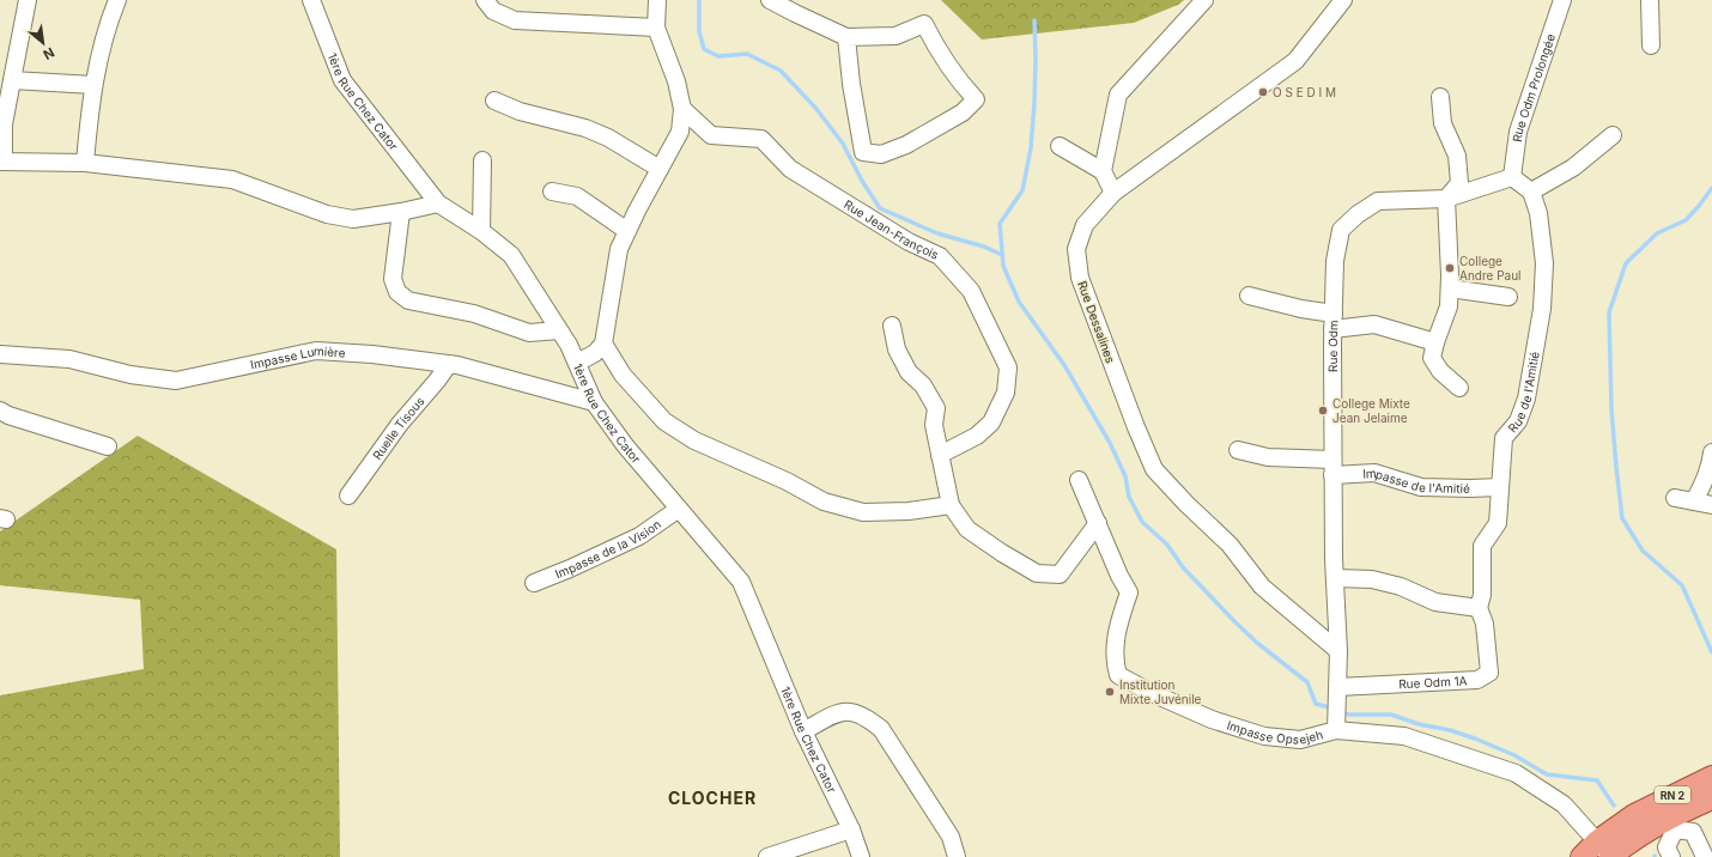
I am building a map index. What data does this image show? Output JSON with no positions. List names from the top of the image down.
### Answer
{
  "streets": {
    "main road": ["RN 2"],
    "street": [
      "Rue Odm Prolongée",
      "1ère Rue Chez Cator",
      "Rue Jean-François",
      "Rue Dessalines",
      "Rue Odm",
      "Impasse Lumière",
      "Rue de l'Amitié",
      "Ruelle Tisous",
      "Impasse de l'Amitié",
      "Impasse de la Vision",
      "Rue Odm 1A",
      "Impasse Opsejeh"
    ]
  },
  "crossings": [
    ["Rue Odm Prolongée", "Rue Odm"],
    ["1ère Rue Chez Cator", "Impasse Lumière"],
    ["1ère Rue Chez Cator", "Impasse de la Vision"],
    ["Rue Dessalines", "Rue Odm"],
    ["Rue Odm", "Impasse de l'Amitié"],
    ["Rue Odm", "Rue Odm 1A"],
    ["Rue Odm", "Impasse Opsejeh"],
    ["Impasse Lumière", "Ruelle Tisous"],
    ["Rue de l'Amitié", "Impasse de l'Amitié"],
    ["Rue de l'Amitié", "Rue Odm 1A"],
    ["Impasse Opsejeh", "RN 2"]
  ],
  "districts": ["CLOCHER"],
  "places": [
    "O S E D I M",
    "College Andre Paul",
    "College Mixte Jean Jelaime",
    "Institution Mixte Juvénile"
  ],
  "north": "bottom right"
}
